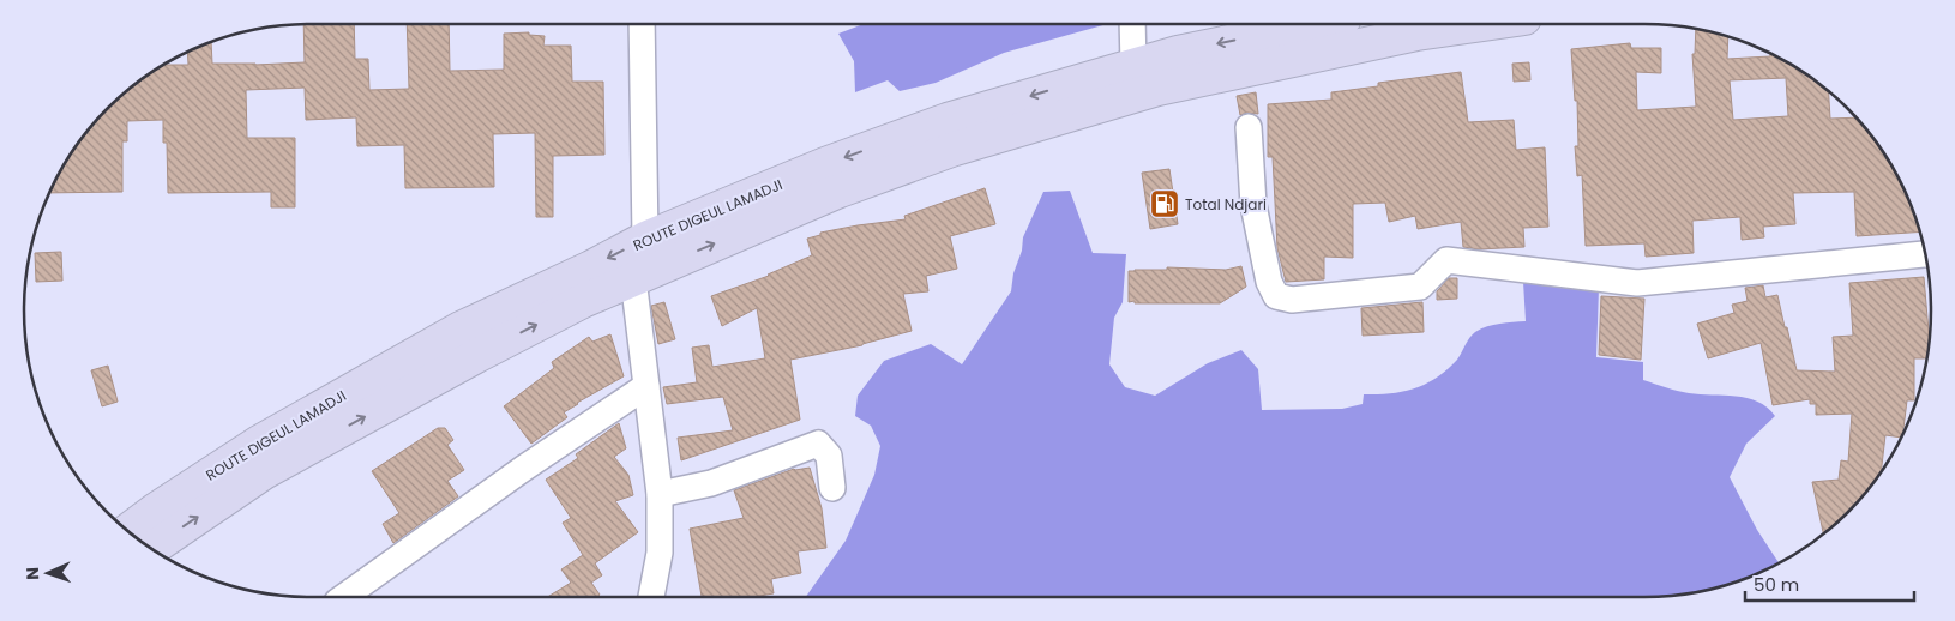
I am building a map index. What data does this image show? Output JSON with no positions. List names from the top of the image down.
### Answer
{
  "streets": {
    "main road": ["ROUTE DIGEUL LAMADJI"]
  },
  "places": {
    "fuel station": ["Total Ndjari"]
  },
  "scale_bar": "50 m",
  "north": "left"
}
